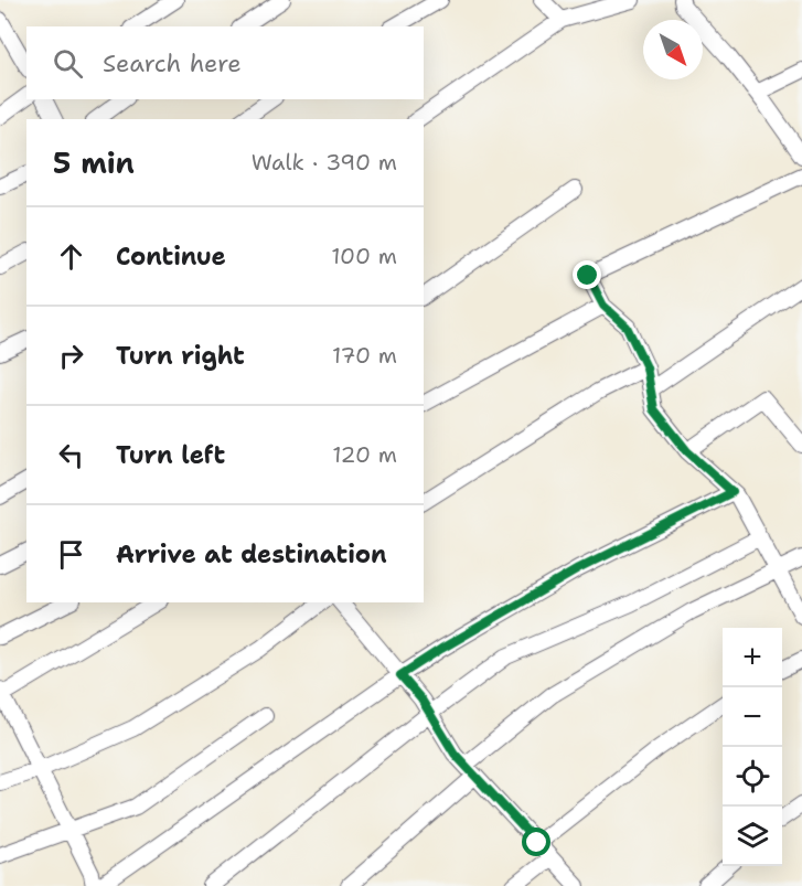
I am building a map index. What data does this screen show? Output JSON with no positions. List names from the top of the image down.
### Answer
{
  "north": "bottom right",
  "page": {
    "search": "Search here",
    "heading": ["5 min", "Walk · 390 m"],
    "list": [
      ["Continue", "100 m"],
      ["Turn right", "170 m"],
      ["Turn left", "120 m"],
      "Arrive at destination"
    ],
    "map_buttons": ["+", "−"]
  }
}
